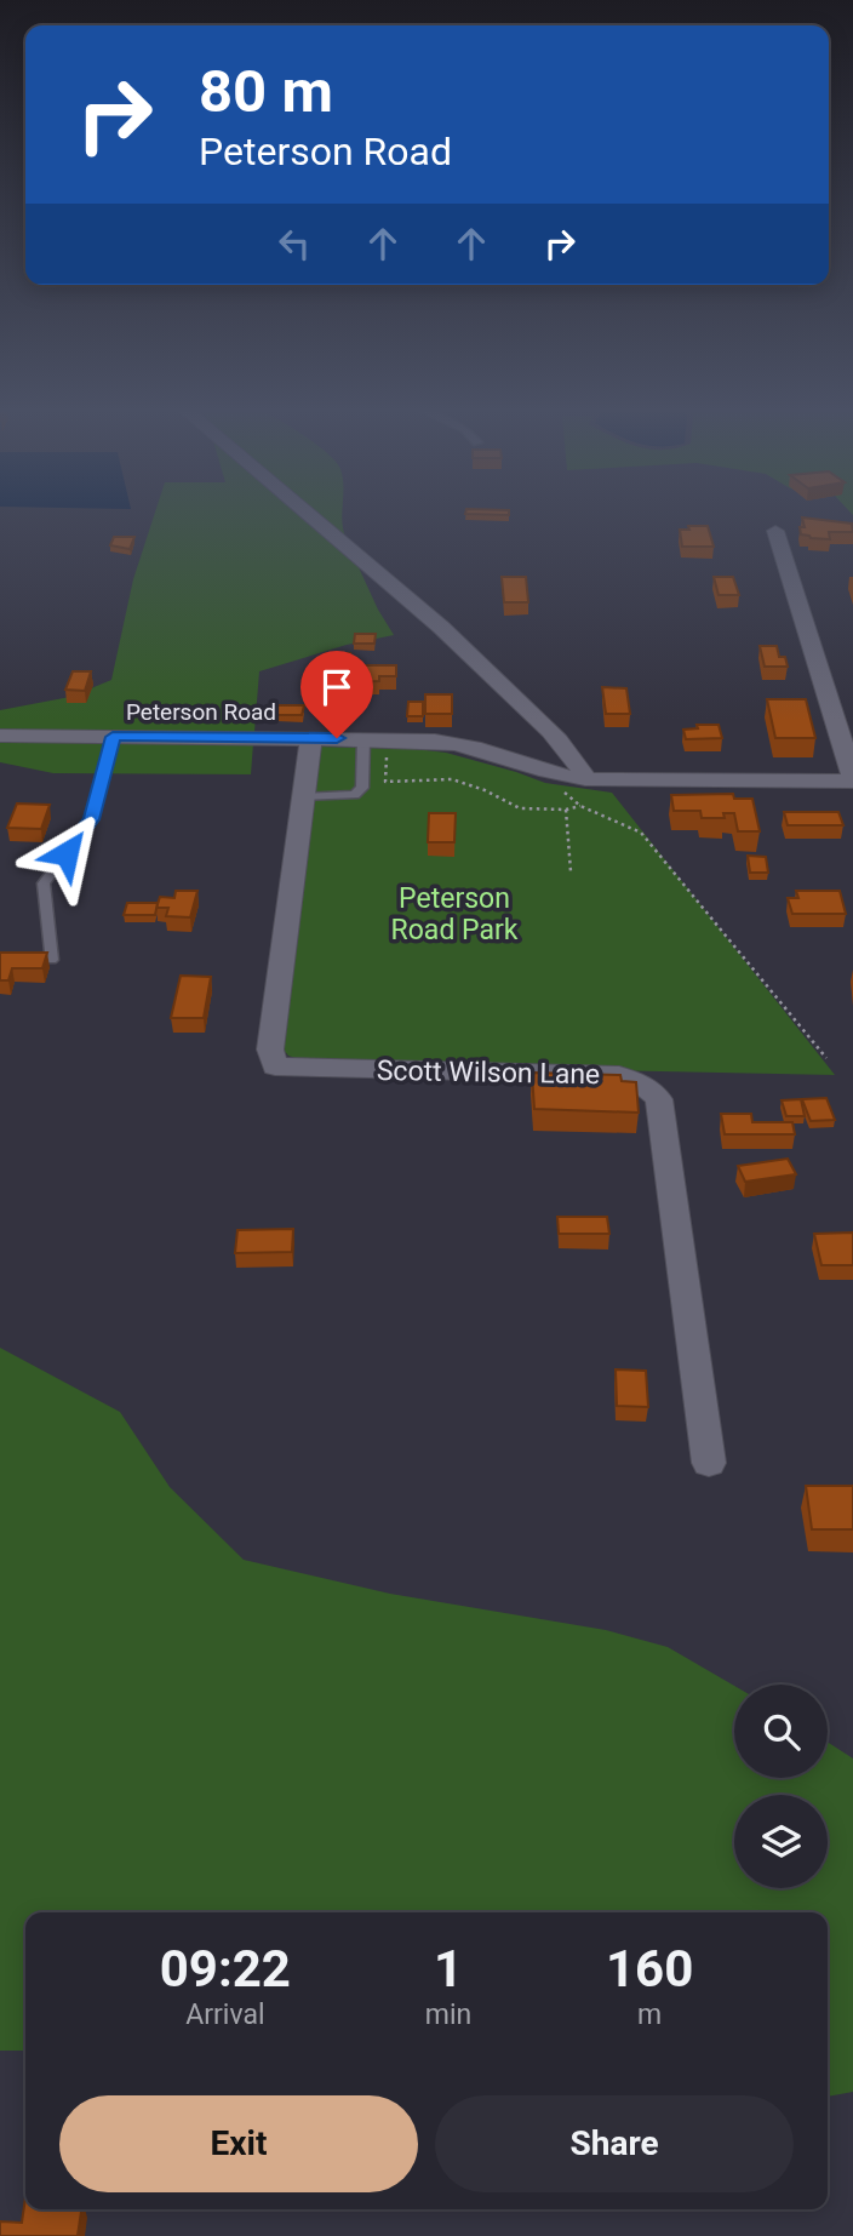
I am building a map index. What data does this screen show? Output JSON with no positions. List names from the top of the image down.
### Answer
{
  "streets": {
    "street": ["Peterson Road", "Scott Wilson Lane"]
  },
  "crossings": [
    ["Peterson Road", "Scott Wilson Lane"]
  ],
  "parks": ["Peterson Road Park"],
  "page": {
    "turn": ["80 m", "Peterson Road"],
    "eta": [
      "09:22",
      "Arrival",
      "1",
      "min",
      "160",
      "m"
    ],
    "buttons": ["Exit", "Share"]
  }
}
